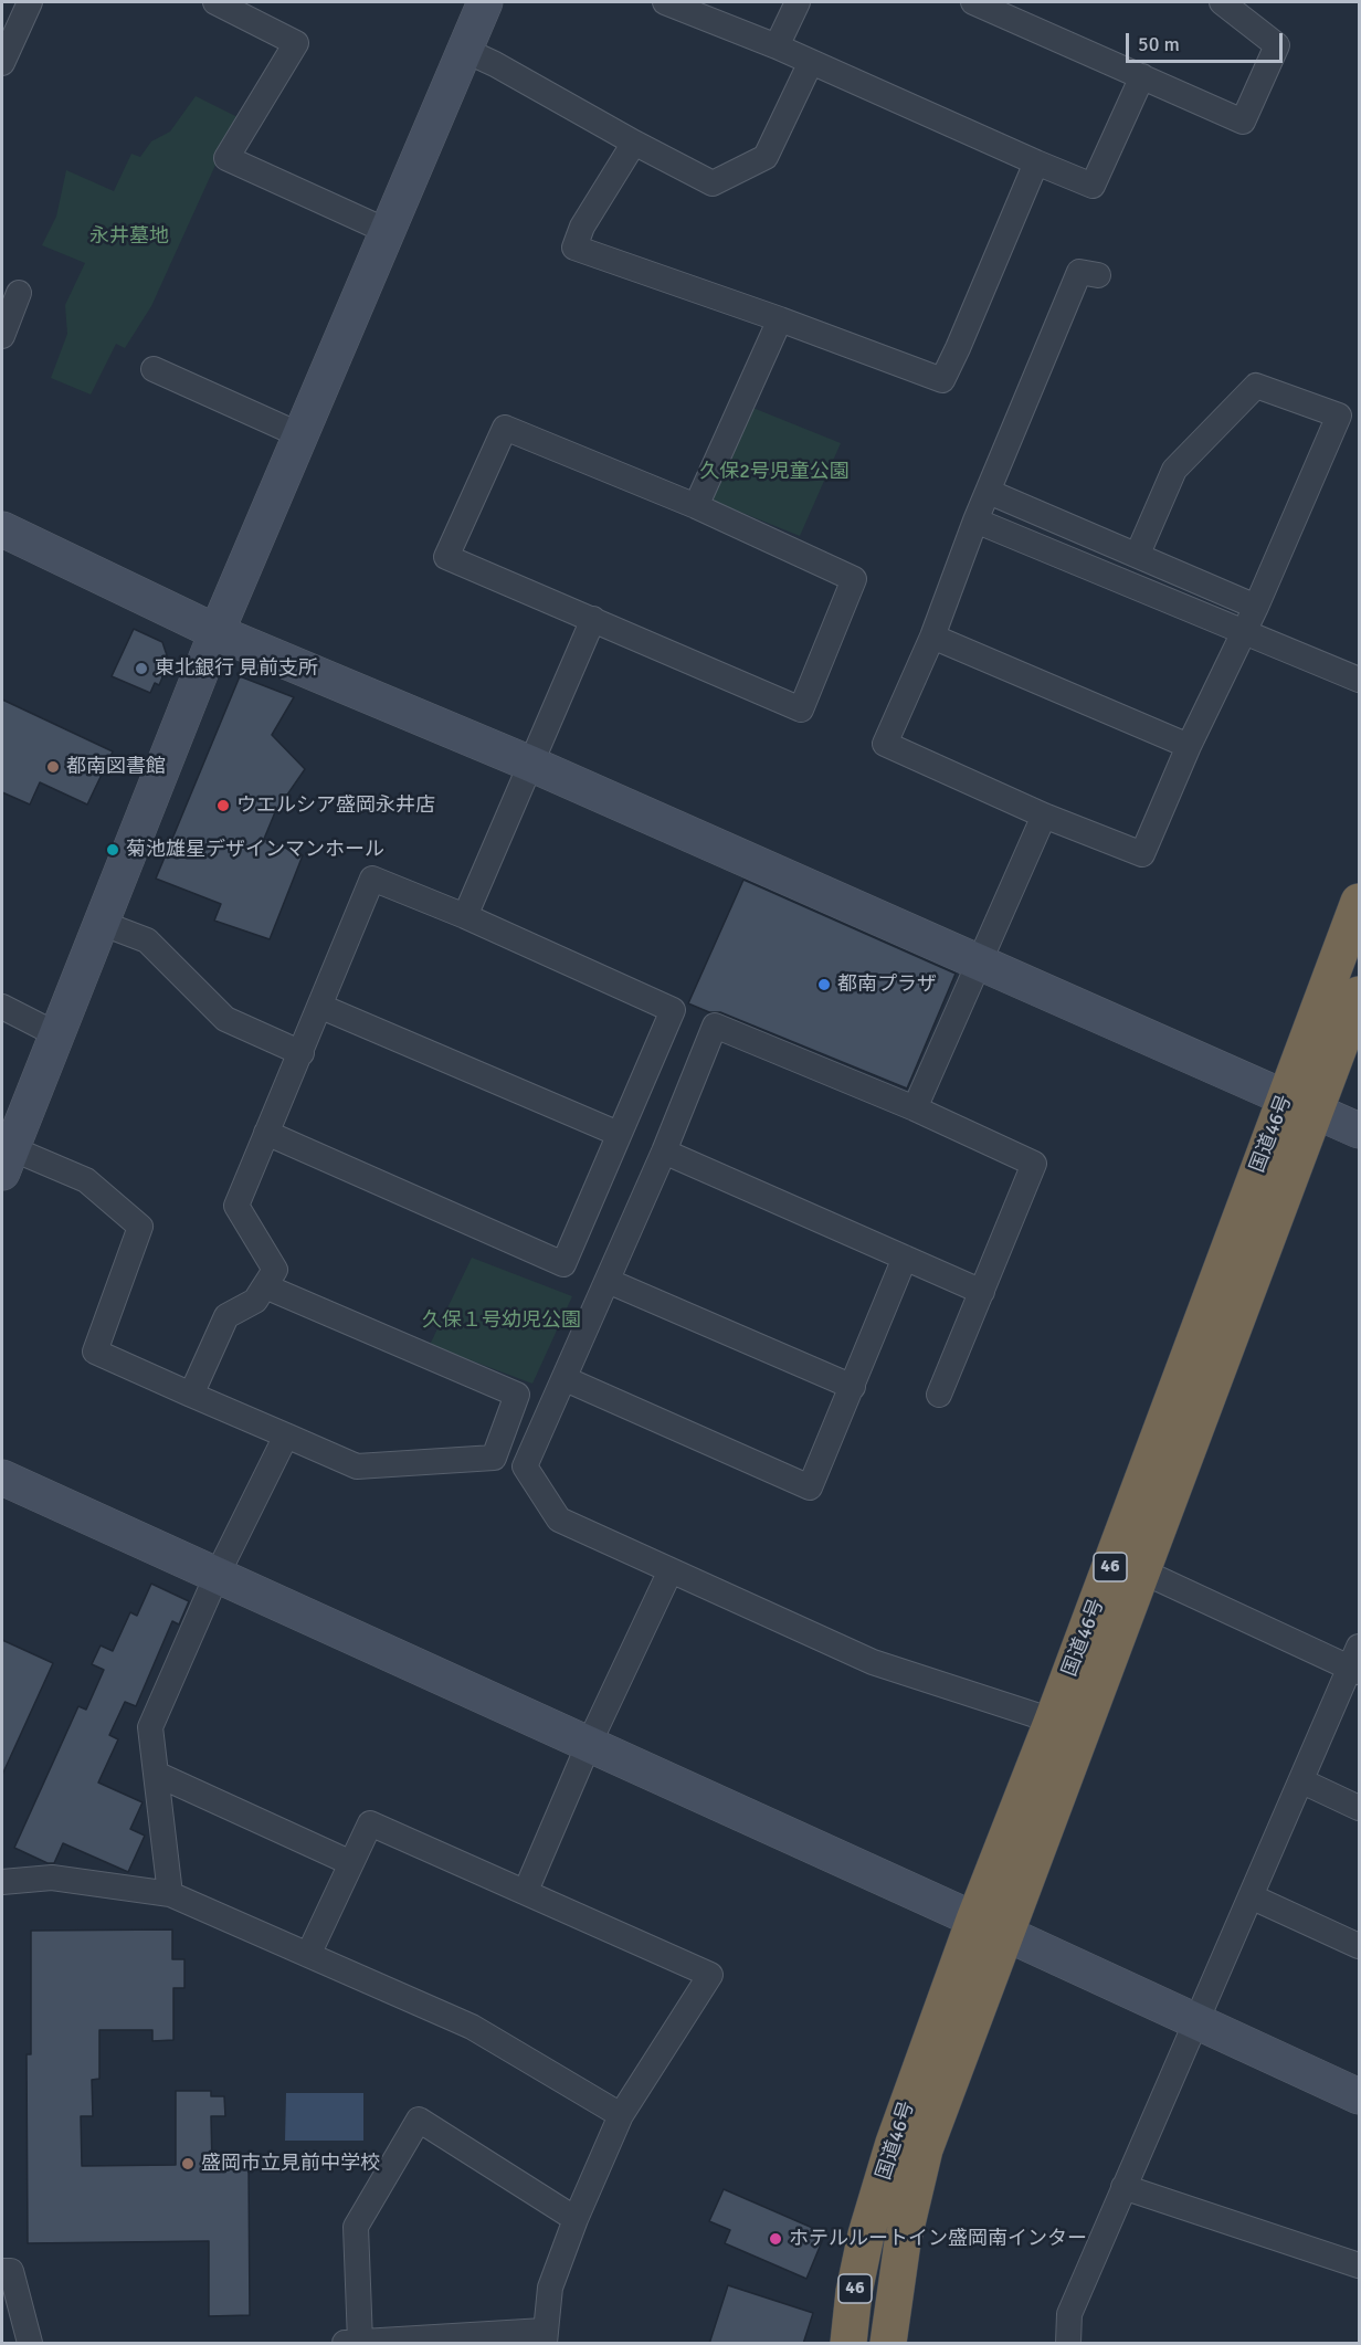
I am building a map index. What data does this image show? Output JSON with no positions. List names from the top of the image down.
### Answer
{
  "streets": {
    "highway": ["国道46号", "46"]
  },
  "parks": ["永井墓地", "久保2号児童公園", "久保１号幼児公園"],
  "places": [
    "東北銀行 見前支所",
    "都南図書館",
    "ウエルシア盛岡永井店",
    "菊池雄星デザインマンホール",
    "都南プラザ",
    "盛岡市立見前中学校",
    "ホテルルートイン盛岡南インター"
  ],
  "scale_bar": "50 m"
}
